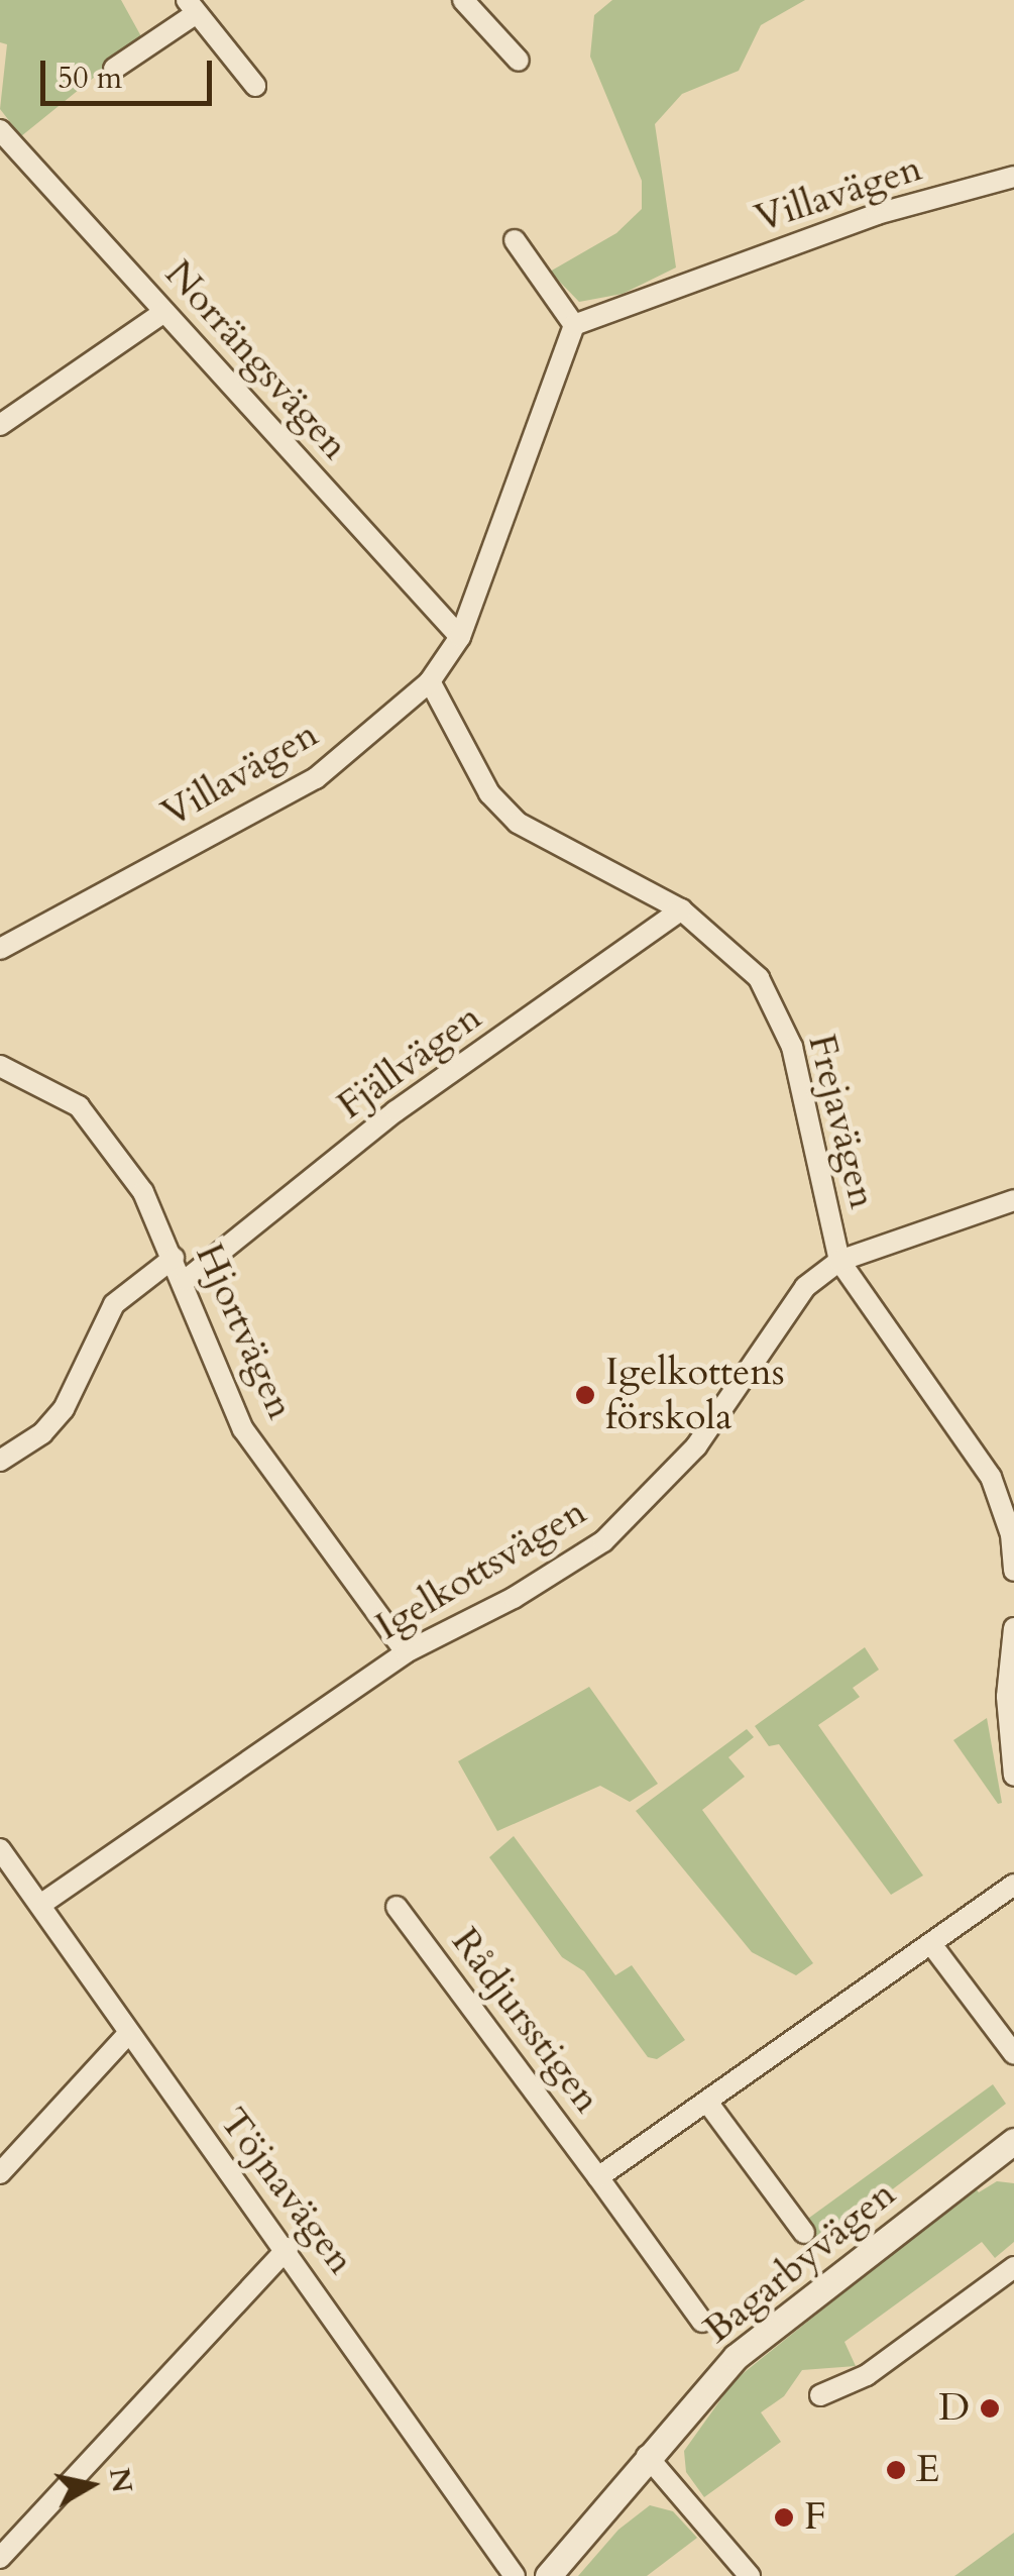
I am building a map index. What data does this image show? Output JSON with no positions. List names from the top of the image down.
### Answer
{
  "streets": {
    "street": [
      "Villavägen",
      "Norrängsvägen",
      "Fjällvägen",
      "Frejavägen",
      "Hjortvägen",
      "Igelkottsvägen",
      "Rådjursstigen",
      "Töjnavägen",
      "Bagarbyvägen"
    ]
  },
  "crossings": [
    ["Villavägen", "Norrängsvägen"],
    ["Villavägen", "Frejavägen"],
    ["Fjällvägen", "Frejavägen"],
    ["Fjällvägen", "Hjortvägen"],
    ["Frejavägen", "Igelkottsvägen"],
    ["Hjortvägen", "Igelkottsvägen"],
    ["Igelkottsvägen", "Töjnavägen"]
  ],
  "places": [
    "Igelkottens förskola",
    "D",
    "E",
    "F"
  ],
  "scale_bar": "50 m",
  "north": "right"
}
